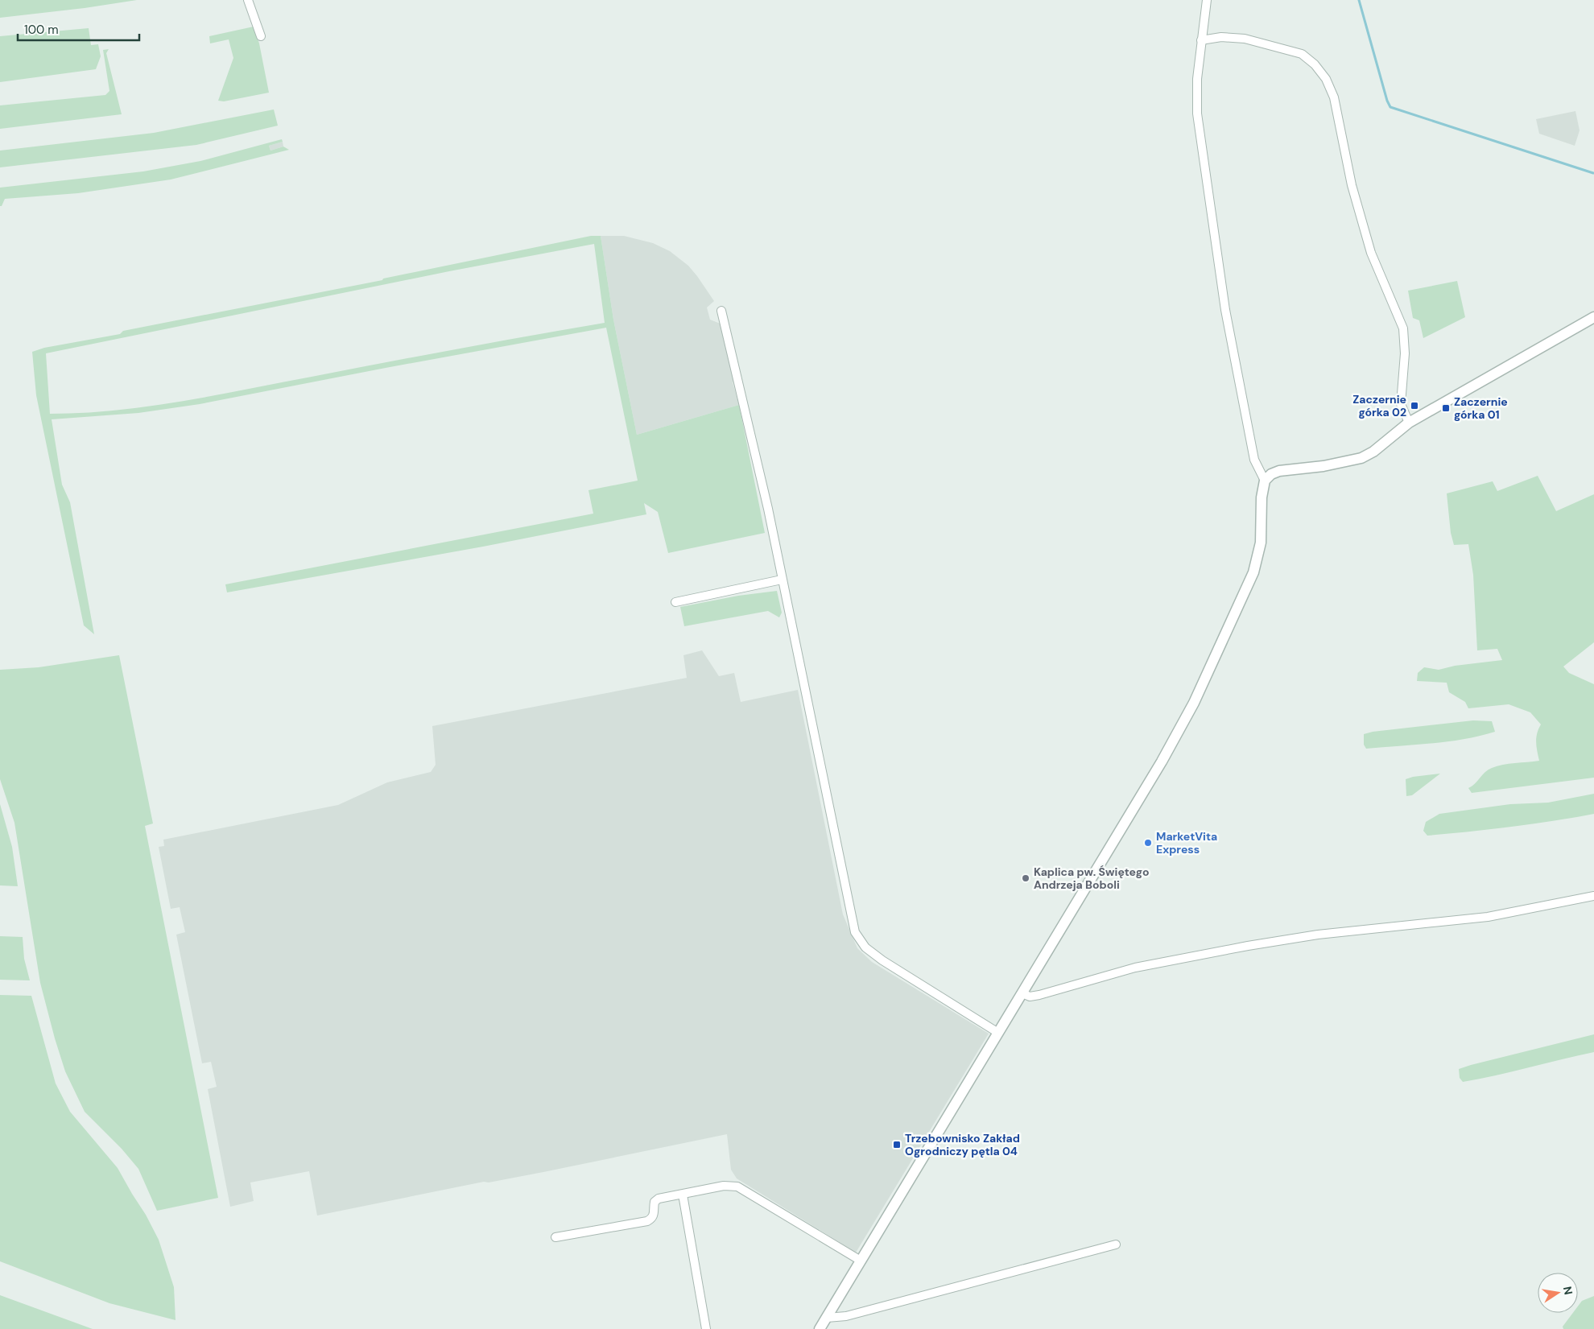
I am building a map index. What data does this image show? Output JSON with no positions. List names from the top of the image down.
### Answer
{
  "places": {
    "transit": ["Zaczernie górka 02", "Zaczernie górka 01", "Trzebownisko Zakład Ogrodniczy pętla 04"],
    "other": ["MarketVita Express", "Kaplica pw. Świętego Andrzeja Boboli"]
  },
  "scale_bar": "100 m",
  "north": "right"
}
